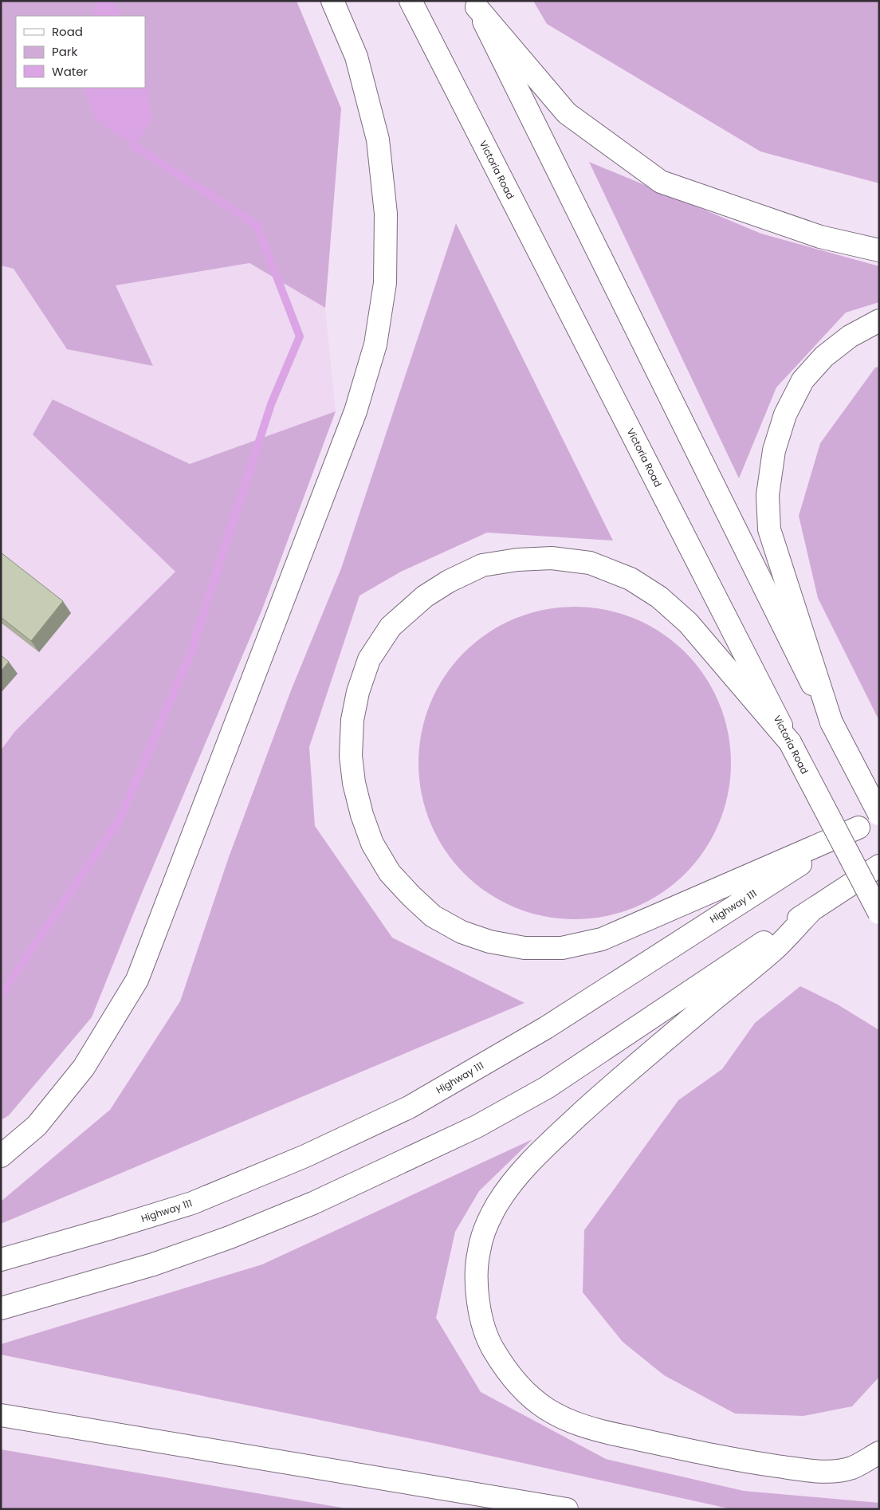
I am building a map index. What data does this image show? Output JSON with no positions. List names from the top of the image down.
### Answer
{
  "streets": {
    "main road": ["Victoria Road", "Highway 111"]
  },
  "legend": ["Road", "Park", "Water"]
}
